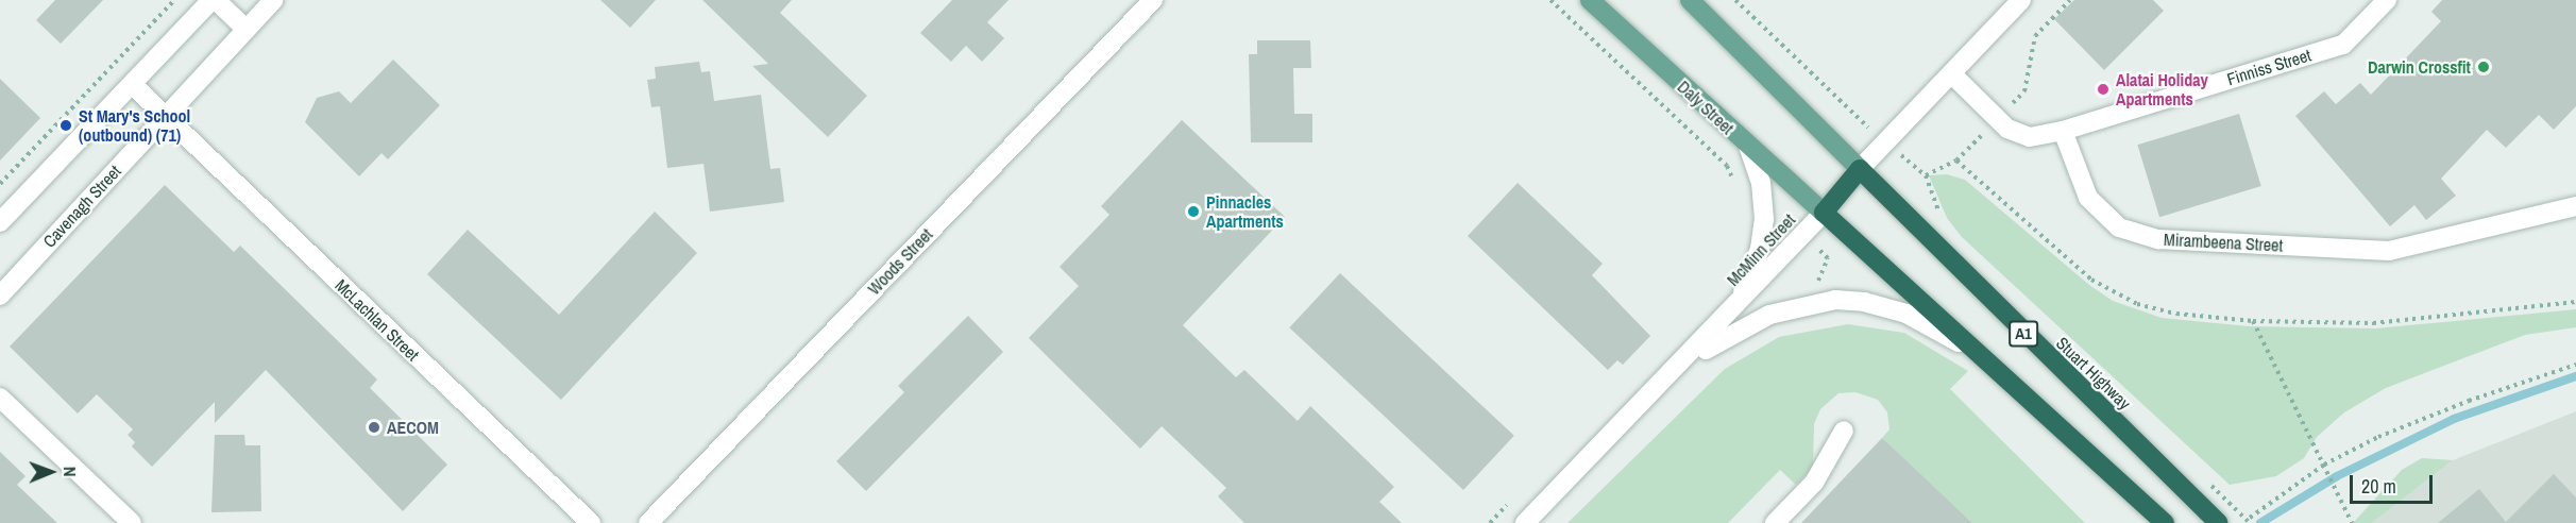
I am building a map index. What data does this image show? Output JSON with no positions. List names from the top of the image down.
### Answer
{
  "streets": {
    "highway": ["McMinn Street", "A1", "Stuart Highway"],
    "main road": ["Daly Street"],
    "street": [
      "Finniss Street",
      "Cavenagh Street",
      "Mirambeena Street",
      "Woods Street",
      "McLachlan Street"
    ]
  },
  "crossings": [
    ["Finniss Street", "Mirambeena Street"],
    ["Daly Street", "McMinn Street"],
    ["Daly Street", "A1"],
    ["Cavenagh Street", "McLachlan Street"],
    ["McMinn Street", "A1"],
    ["McMinn Street", "Stuart Highway"]
  ],
  "places": [
    "Darwin Crossfit",
    "Alatai Holiday Apartments",
    "St Mary's School (outbound) (71)",
    "Pinnacles Apartments",
    "AECOM"
  ],
  "scale_bar": "20 m",
  "north": "right"
}
